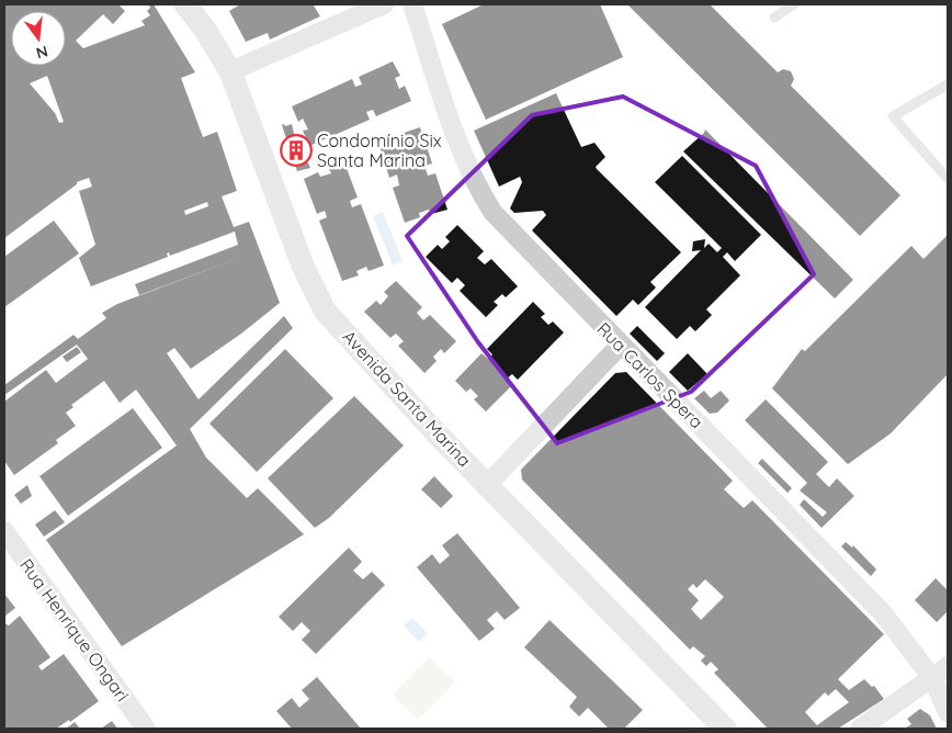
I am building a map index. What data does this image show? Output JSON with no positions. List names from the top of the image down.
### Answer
{
  "streets": {
    "street": ["Rua Carlos Spera", "Avenida Santa Marina", "Rua Henrique Ongari"]
  },
  "places": {
    "building": ["Condomínio Six Santa Marina"]
  },
  "north": "bottom"
}
